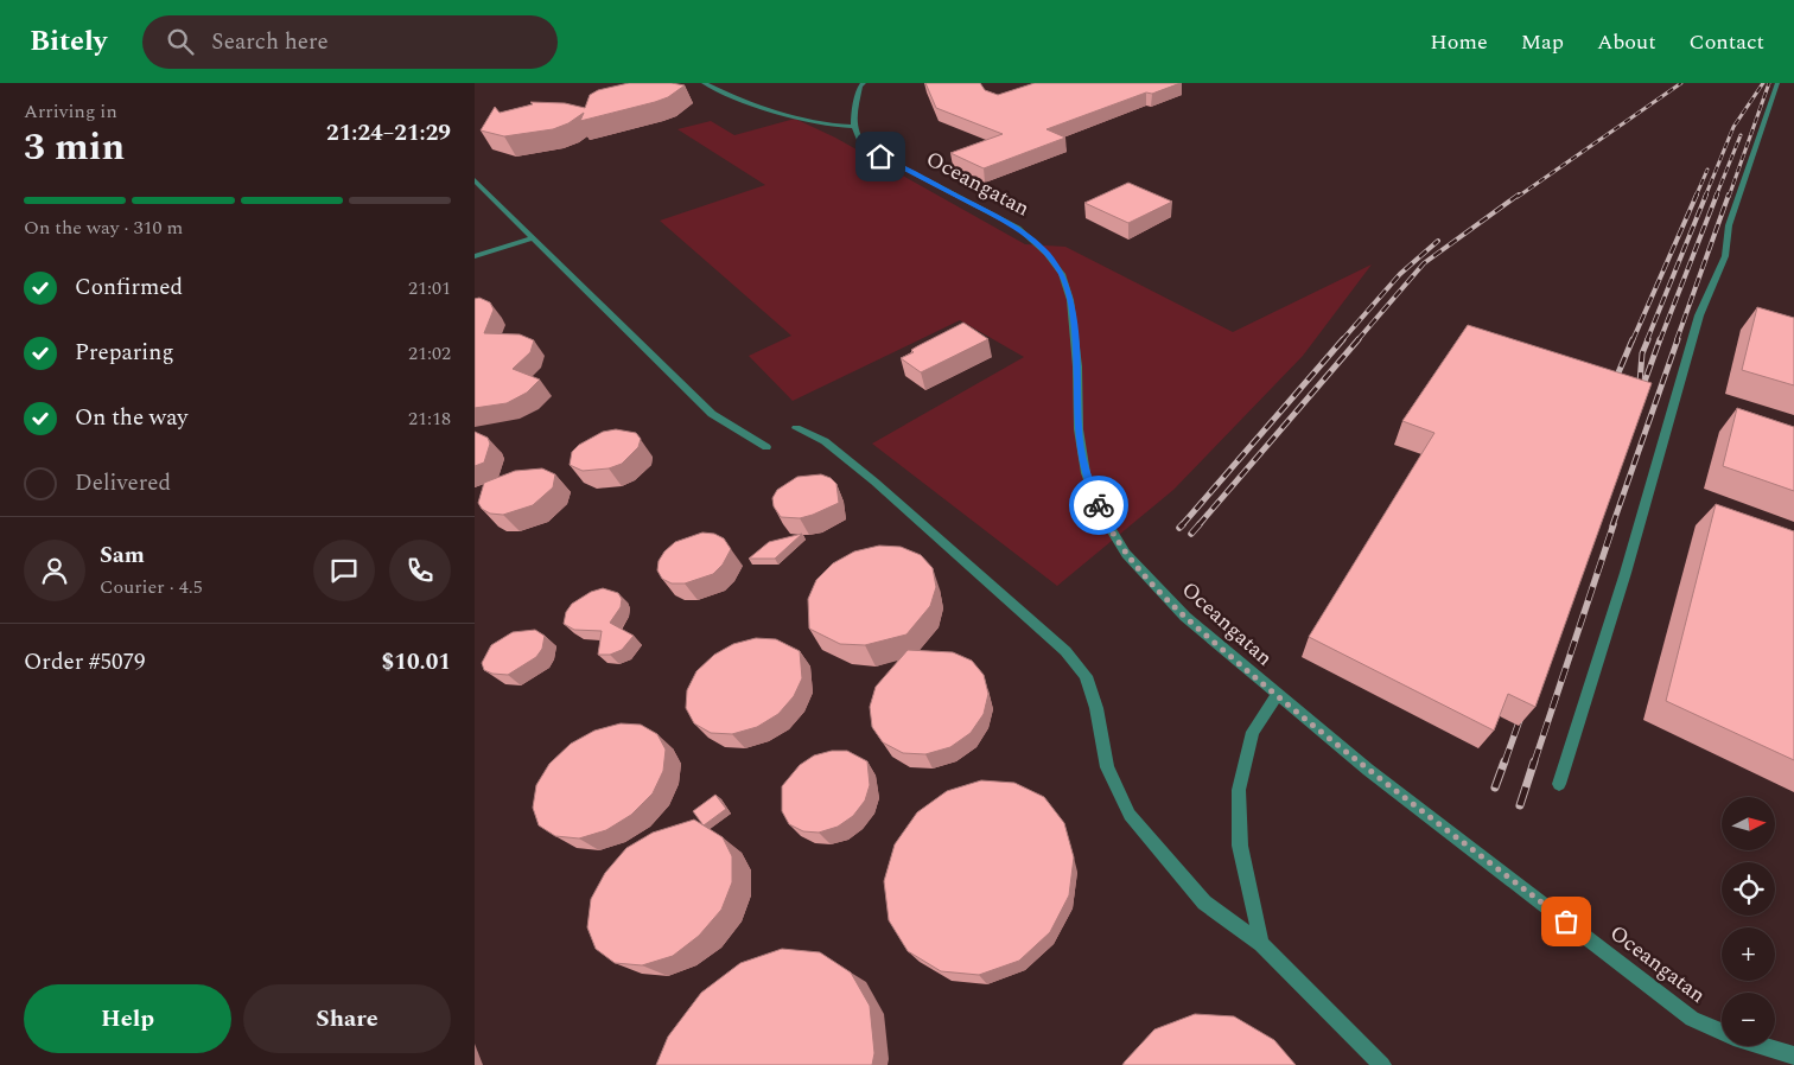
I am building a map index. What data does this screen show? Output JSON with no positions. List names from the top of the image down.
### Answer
{
  "streets": {
    "street": ["Oceangatan"]
  },
  "north": "right",
  "page": {
    "header": "Bitely",
    "search": "Search here",
    "nav": [
      "Home",
      "Map",
      "About",
      "Contact"
    ],
    "heading": ["3 min", "Arriving in", "21:24–21:29"],
    "panel": [
      "Sam",
      "Courier · 4.5",
      "Order #5079",
      "$10.01"
    ],
    "bar": "On the way · 310 m",
    "list": [
      ["Confirmed", "21:01"],
      ["Preparing", "21:02"],
      ["On the way", "21:18"],
      "Delivered"
    ],
    "map_buttons": ["+", "−"],
    "buttons": ["Help", "Share"]
  }
}
